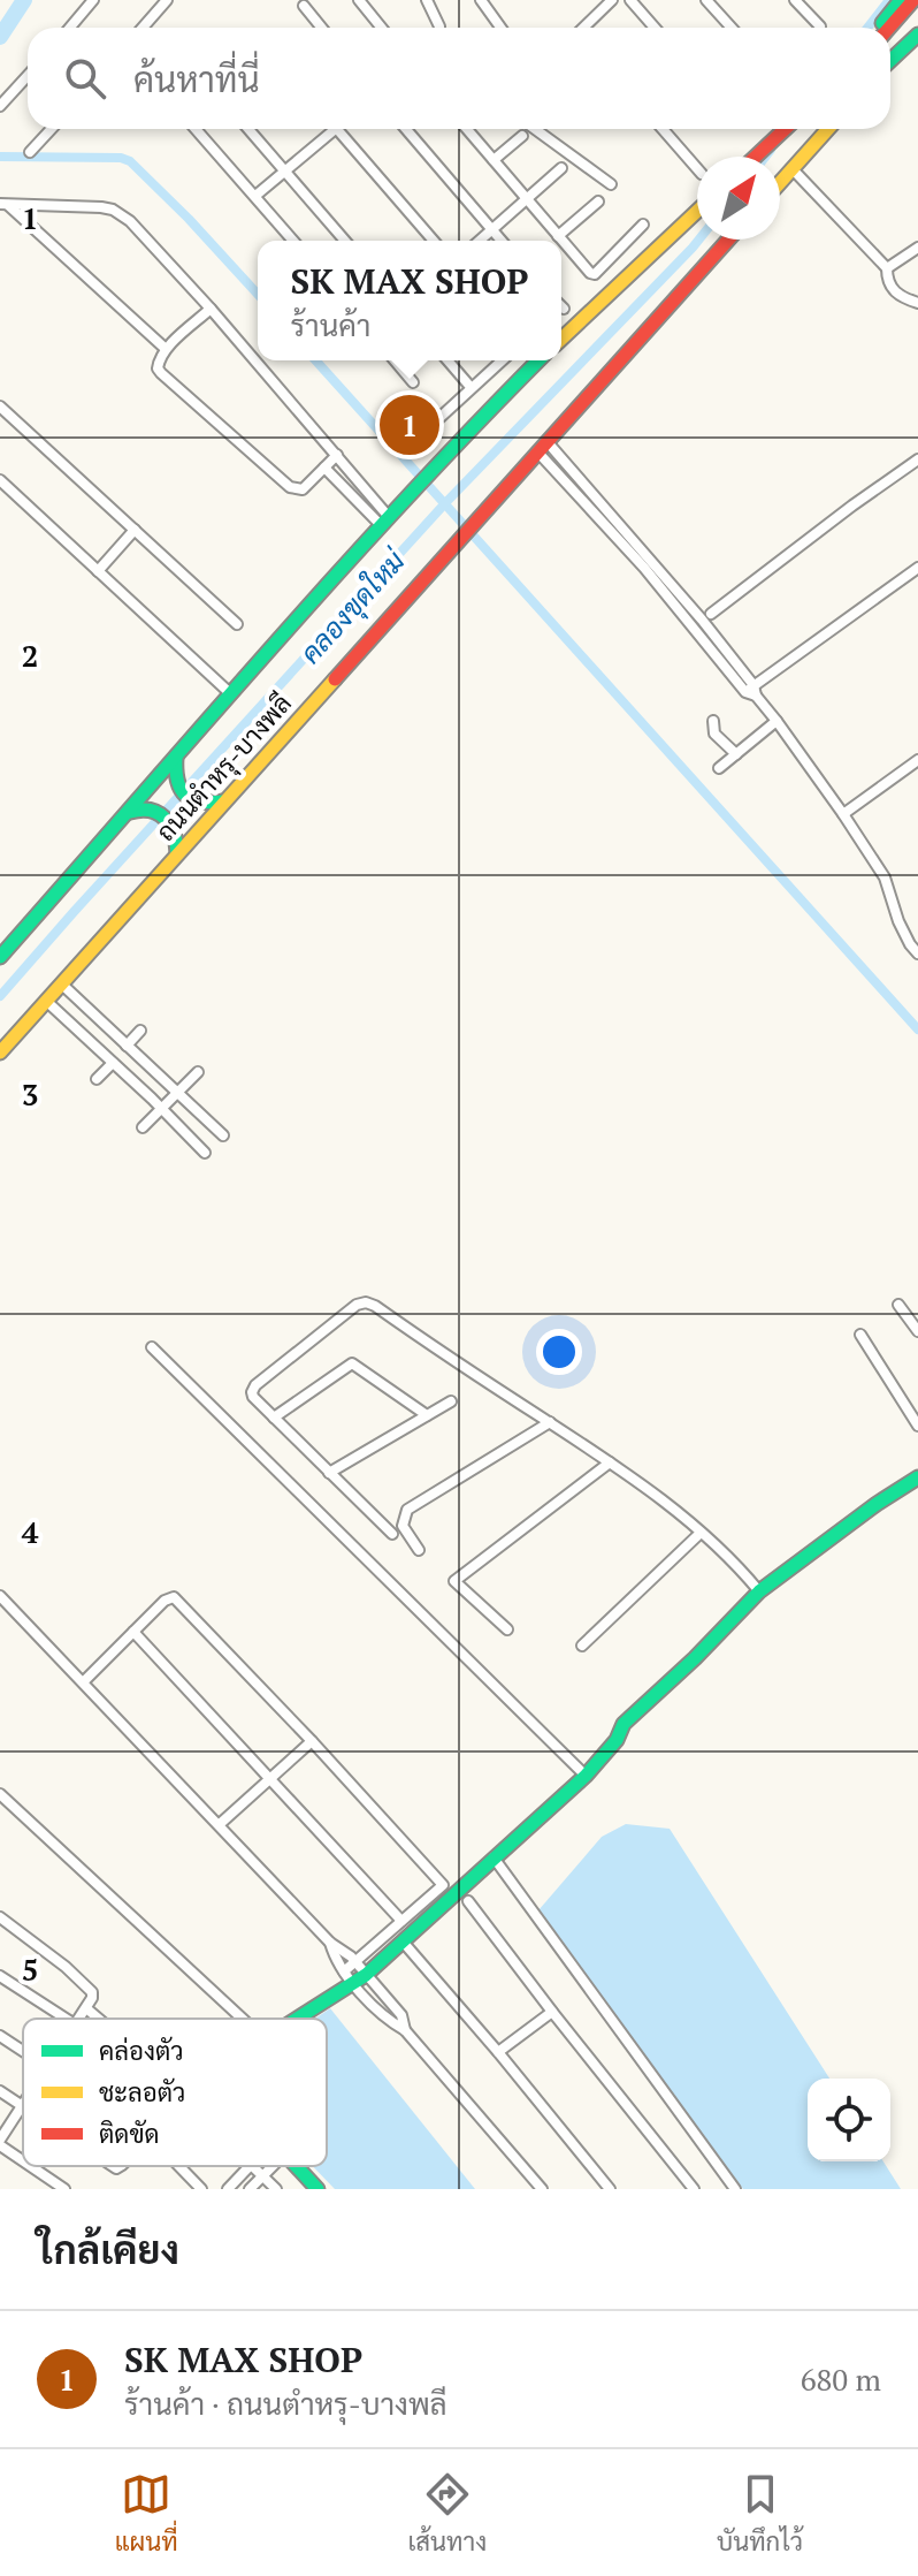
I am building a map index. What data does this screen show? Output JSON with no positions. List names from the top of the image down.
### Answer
{
  "streets": {
    "main road": ["ถนนตำหรุ-บางพลี"]
  },
  "water": ["คลองขุดใหม่"],
  "legend": ["คล่องตัว", "ชะลอตัว", "ติดขัด"],
  "north": "top right",
  "page": {
    "search": "ค้นหาที่นี่",
    "popup": ["SK MAX SHOP", "ร้านค้า"],
    "pins": "1",
    "heading": "ใกล้เคียง",
    "list": [
      {
        "mark": "1",
        "name": "SK MAX SHOP",
        "note": "ร้านค้า · ถนนตำหรุ-บางพลี",
        "value": "680 m"
      }
    ],
    "nav": ["แผนที่", "เส้นทาง", "บันทึกไว้"]
  },
  "grid": {
    "rows": [
      "1",
      "2",
      "3",
      "4",
      "5"
    ]
  }
}
